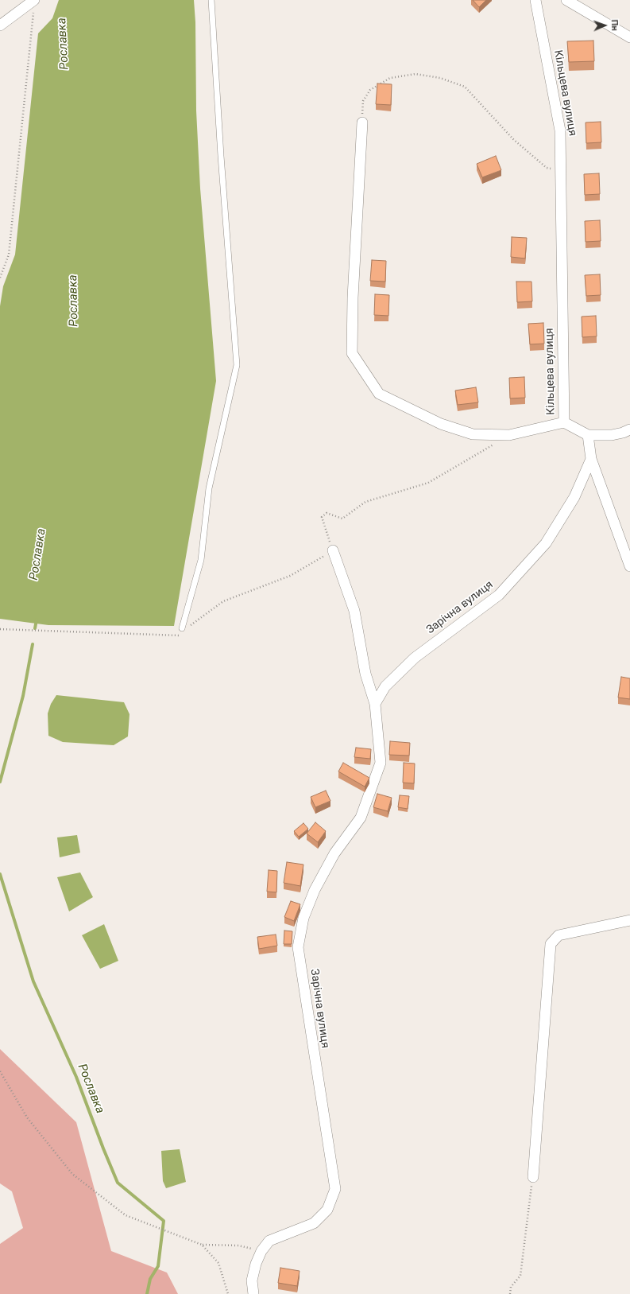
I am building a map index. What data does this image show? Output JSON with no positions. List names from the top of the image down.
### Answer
{
  "streets": {
    "street": ["Кільцева вулиця", "Зарічна вулиця"]
  },
  "water": ["Рославка"],
  "north": "right"
}
